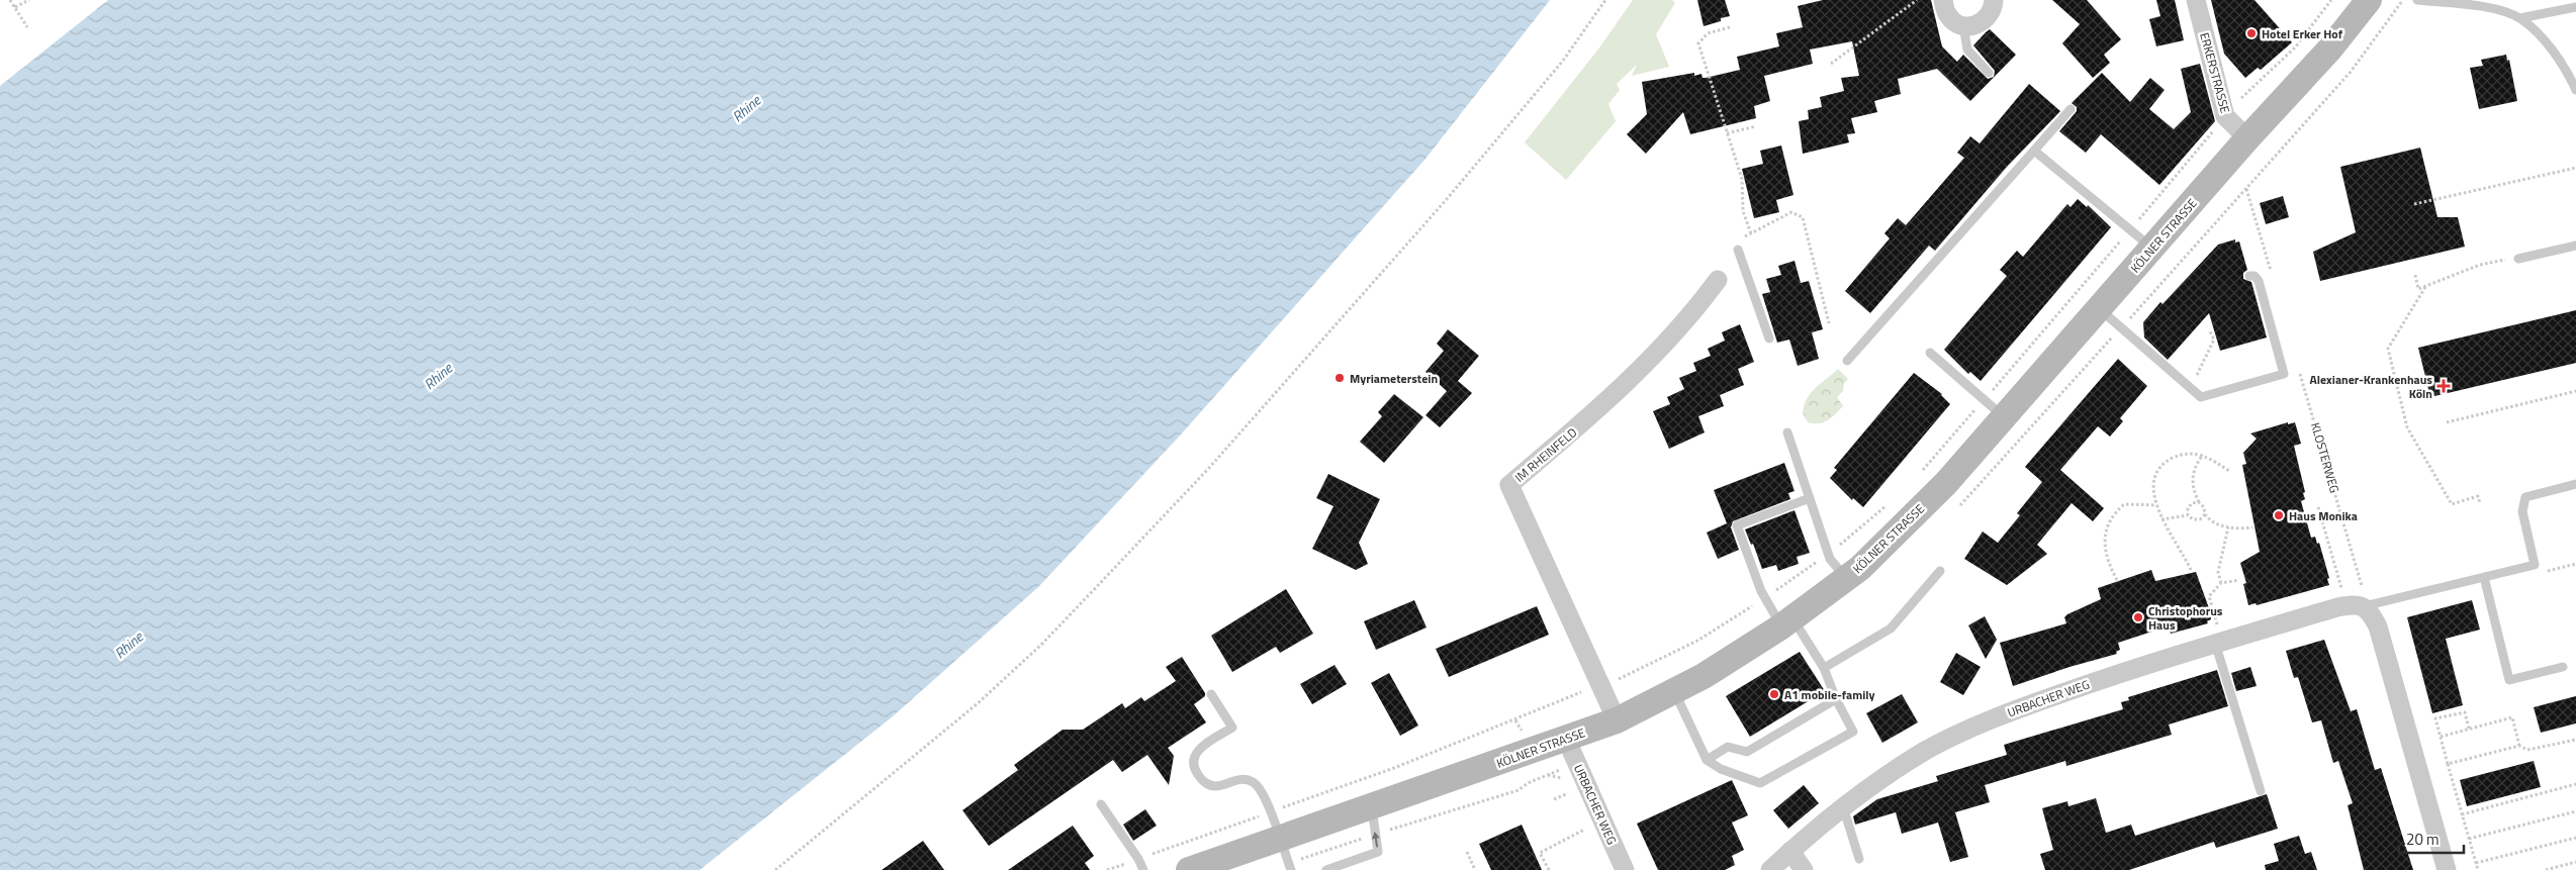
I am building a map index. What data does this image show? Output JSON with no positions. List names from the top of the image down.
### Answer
{
  "streets": {
    "main road": ["KÖLNER STRASSE"],
    "street": ["ERKERSTRASSE", "IM RHEINFELD", "URBACHER WEG"],
    "path": ["KLOSTERWEG"]
  },
  "crossings": [
    ["ERKERSTRASSE", "KÖLNER STRASSE"],
    ["KÖLNER STRASSE", "IM RHEINFELD"],
    ["KÖLNER STRASSE", "URBACHER WEG"],
    ["KLOSTERWEG", "URBACHER WEG"]
  ],
  "water": ["Rhine"],
  "places": {
    "other": [
      "Hotel Erker Hof",
      "Myriameterstein",
      "Haus Monika",
      "Christophorus Haus",
      "A1 mobile-family"
    ],
    "health": ["Alexianer-Krankenhaus Köln"]
  },
  "scale_bar": "20 m"
}
